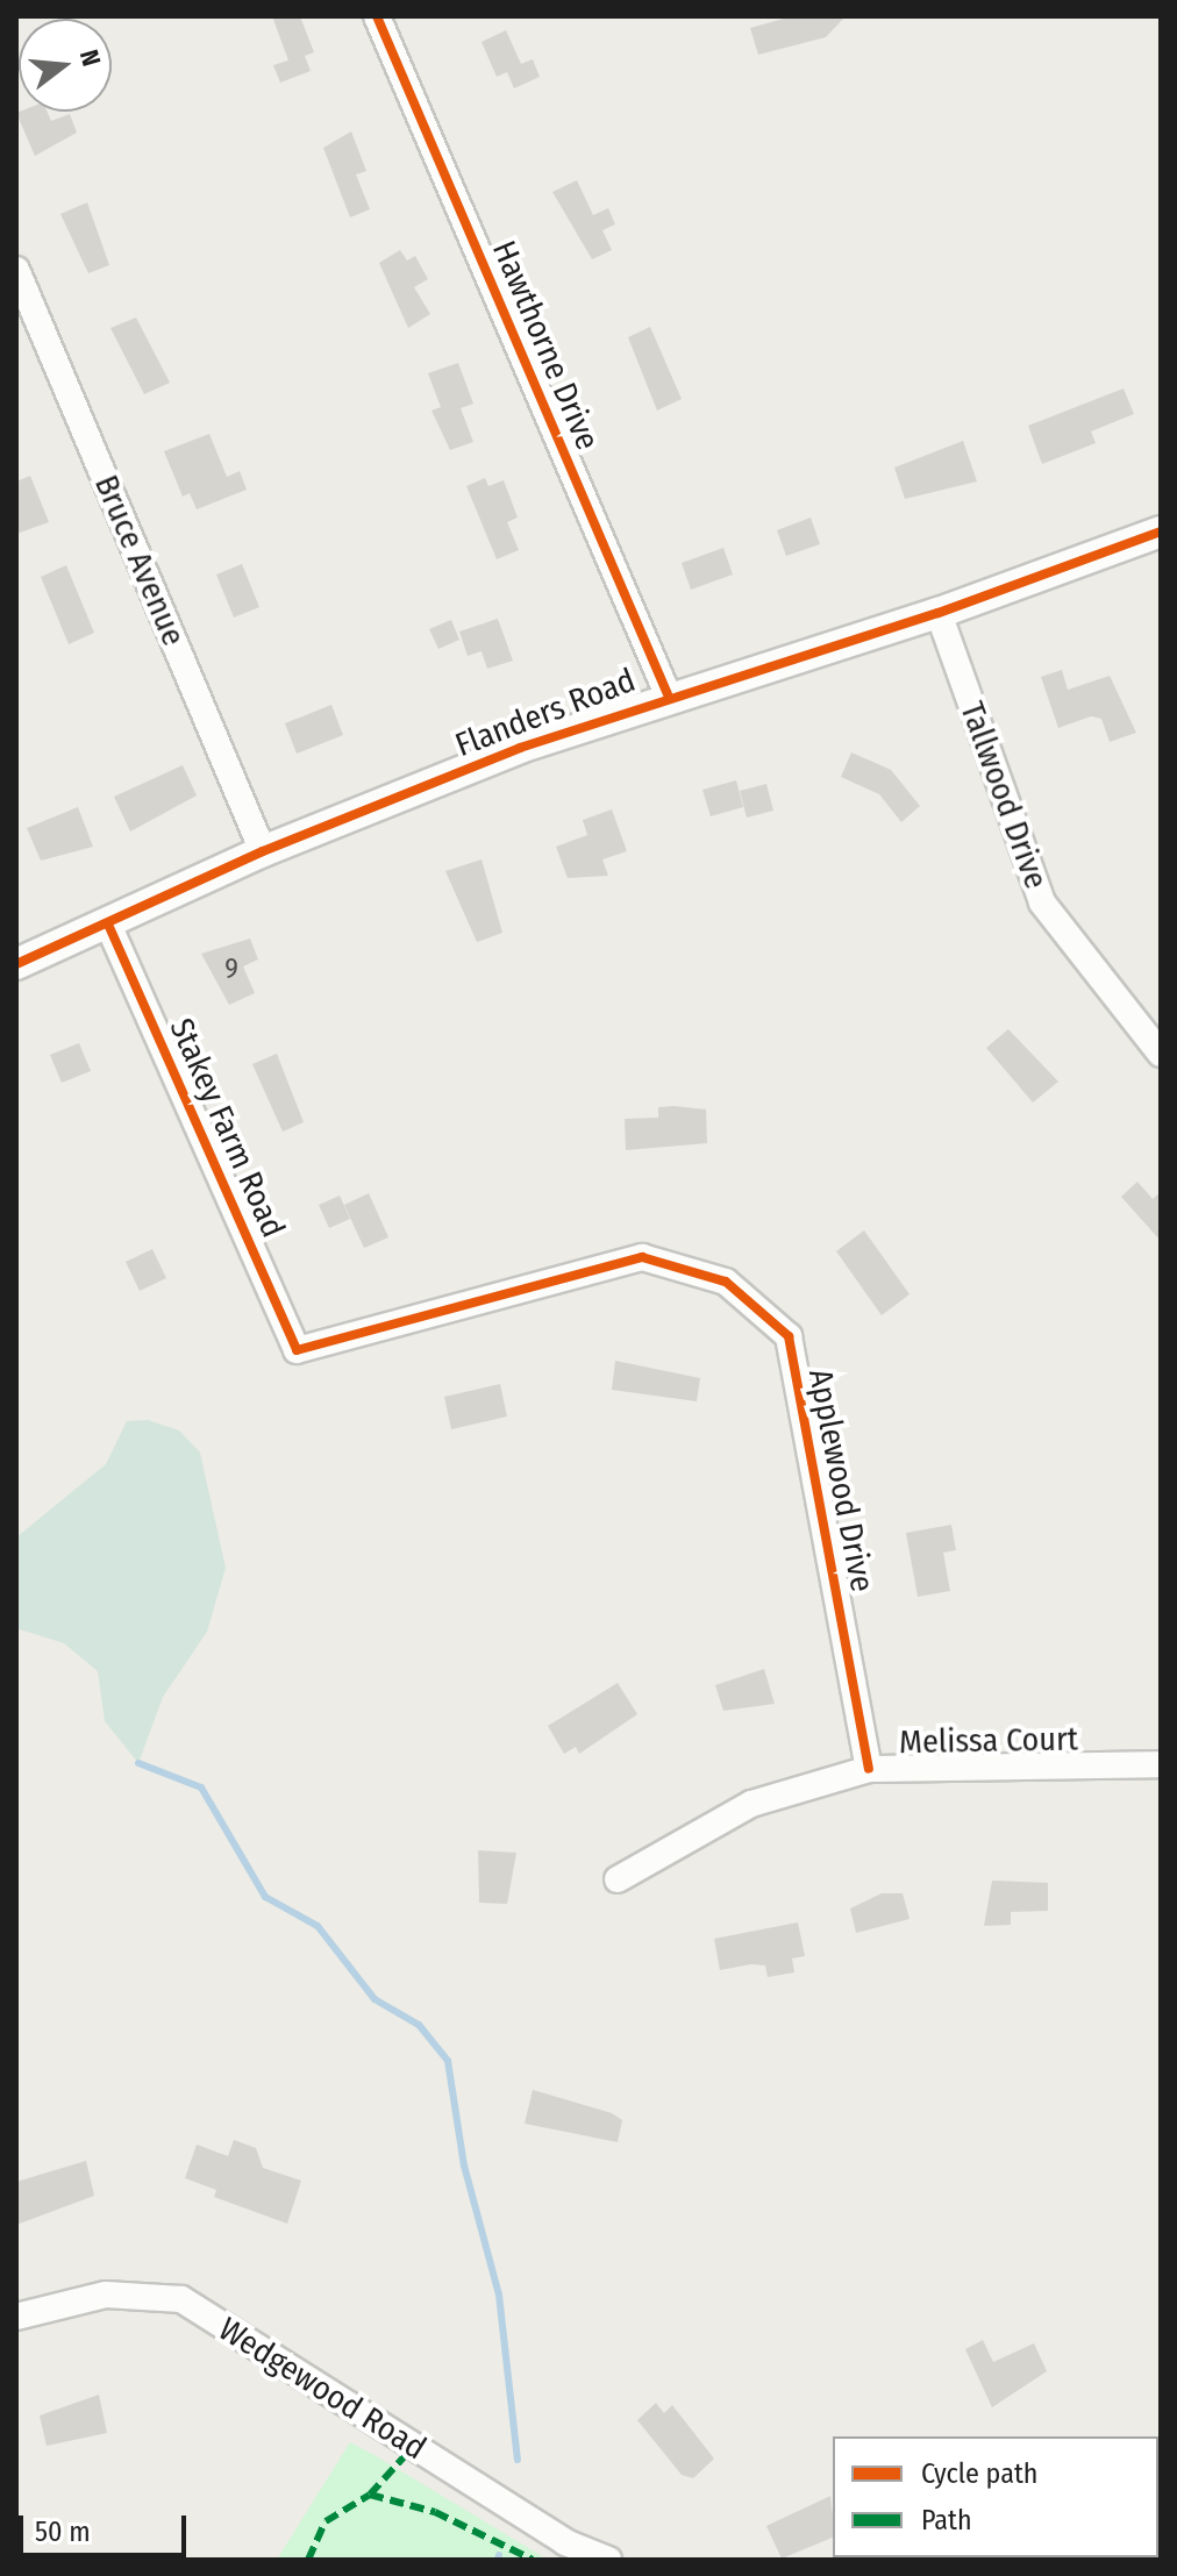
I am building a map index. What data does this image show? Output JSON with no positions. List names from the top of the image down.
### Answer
{
  "streets": {
    "street": [
      "Hawthorne Drive",
      "Bruce Avenue",
      "Flanders Road",
      "Tallwood Drive",
      "Stakey Farm Road",
      "Applewood Drive",
      "Melissa Court",
      "Wedgewood Road"
    ]
  },
  "crossings": [
    ["Hawthorne Drive", "Flanders Road"],
    ["Bruce Avenue", "Flanders Road"],
    ["Flanders Road", "Tallwood Drive"],
    ["Flanders Road", "Stakey Farm Road"],
    ["Stakey Farm Road", "Applewood Drive"],
    ["Applewood Drive", "Melissa Court"]
  ],
  "house_numbers": ["9"],
  "legend": ["Cycle path", "Path"],
  "scale_bar": "50 m",
  "north": "right"
}
